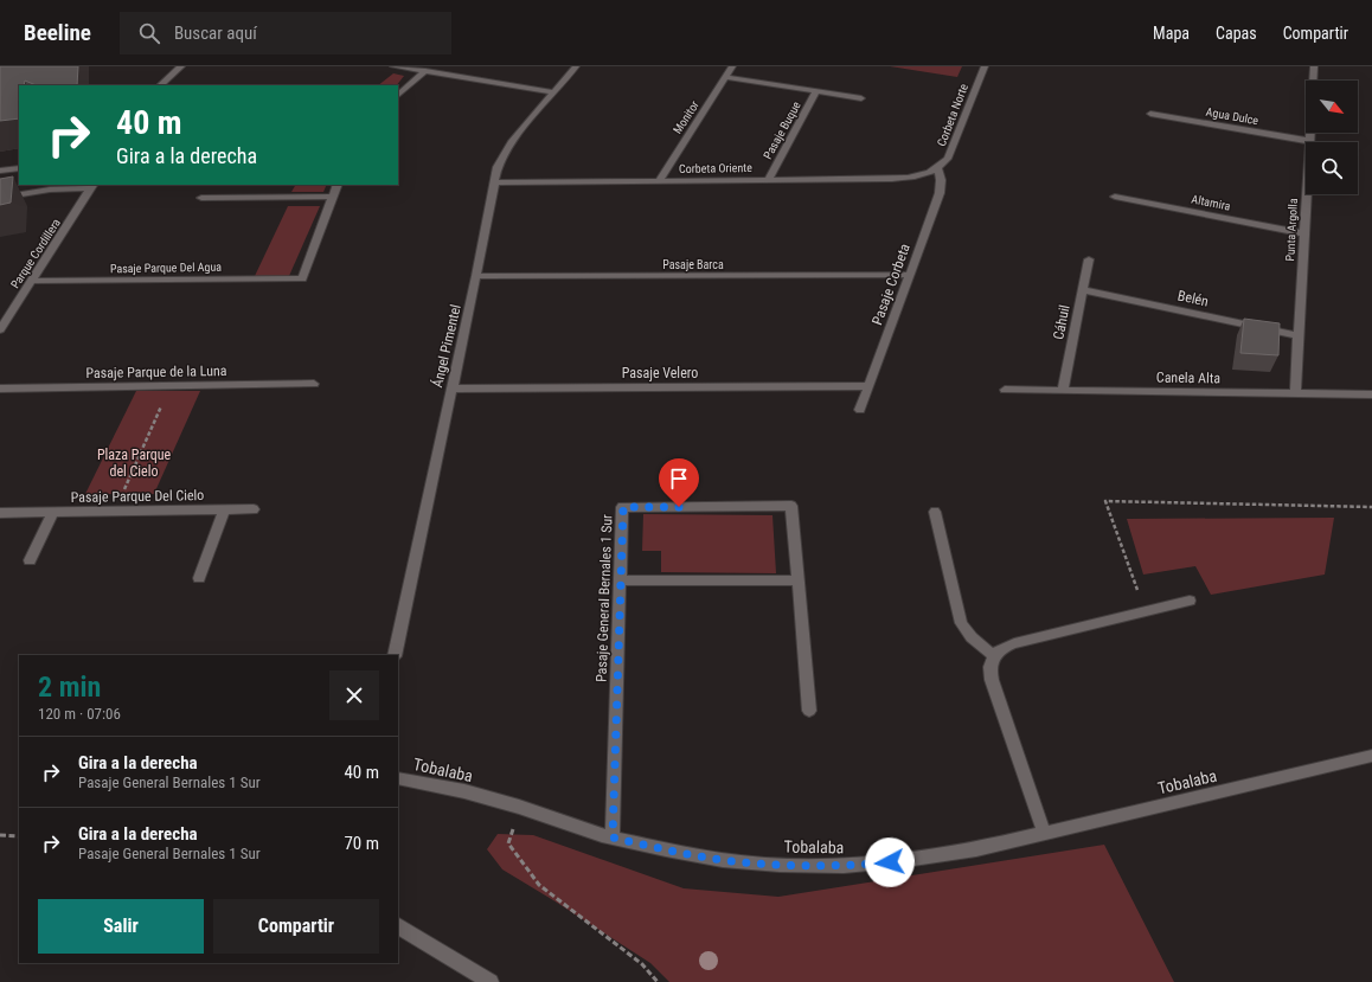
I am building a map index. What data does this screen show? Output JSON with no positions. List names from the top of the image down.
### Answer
{
  "streets": {
    "street": [
      "Corbeta Norte",
      "Agua Dulce",
      "Monitor",
      "Pasaje Buque",
      "Corbeta Oriente",
      "Altamira",
      "Punta Argolla",
      "Parque Cordillera",
      "Pasaje Barca",
      "Pasaje Parque Del Agua",
      "Pasaje Corbeta",
      "Belén",
      "Cáhuil",
      "Ángel Pimentel",
      "Pasaje Parque de la Luna",
      "Pasaje Velero",
      "Canela Alta",
      "Pasaje Parque Del Cielo",
      "Pasaje General Bernales 1 Sur",
      "Tobalaba"
    ]
  },
  "crossings": [
    ["Corbeta Norte", "Corbeta Oriente"],
    ["Corbeta Norte", "Pasaje Corbeta"],
    ["Agua Dulce", "Punta Argolla"],
    ["Monitor", "Corbeta Oriente"],
    ["Pasaje Buque", "Corbeta Oriente"],
    ["Corbeta Oriente", "Pasaje Corbeta"],
    ["Corbeta Oriente", "Ángel Pimentel"],
    ["Altamira", "Punta Argolla"],
    ["Punta Argolla", "Belén"],
    ["Punta Argolla", "Canela Alta"],
    ["Parque Cordillera", "Pasaje Parque Del Agua"],
    ["Pasaje Barca", "Pasaje Corbeta"],
    ["Pasaje Barca", "Ángel Pimentel"],
    ["Pasaje Corbeta", "Pasaje Velero"],
    ["Belén", "Cáhuil"],
    ["Cáhuil", "Canela Alta"],
    ["Ángel Pimentel", "Pasaje Velero"],
    ["Pasaje General Bernales 1 Sur", "Tobalaba"]
  ],
  "parks": ["Plaza Parque del Cielo"],
  "north": "bottom right",
  "page": {
    "header": "Beeline",
    "search": "Buscar aquí",
    "nav": ["Mapa", "Capas", "Compartir"],
    "turn": ["40 m", "Gira a la derecha"],
    "heading": ["2 min", "120 m · 07:06"],
    "list": [
      {
        "name": "Gira a la derecha",
        "note": "Pasaje General Bernales 1 Sur",
        "value": "40 m"
      },
      {
        "name": "Gira a la derecha",
        "note": "Pasaje General Bernales 1 Sur",
        "value": "70 m"
      }
    ],
    "buttons": ["Salir", "Compartir"]
  }
}
